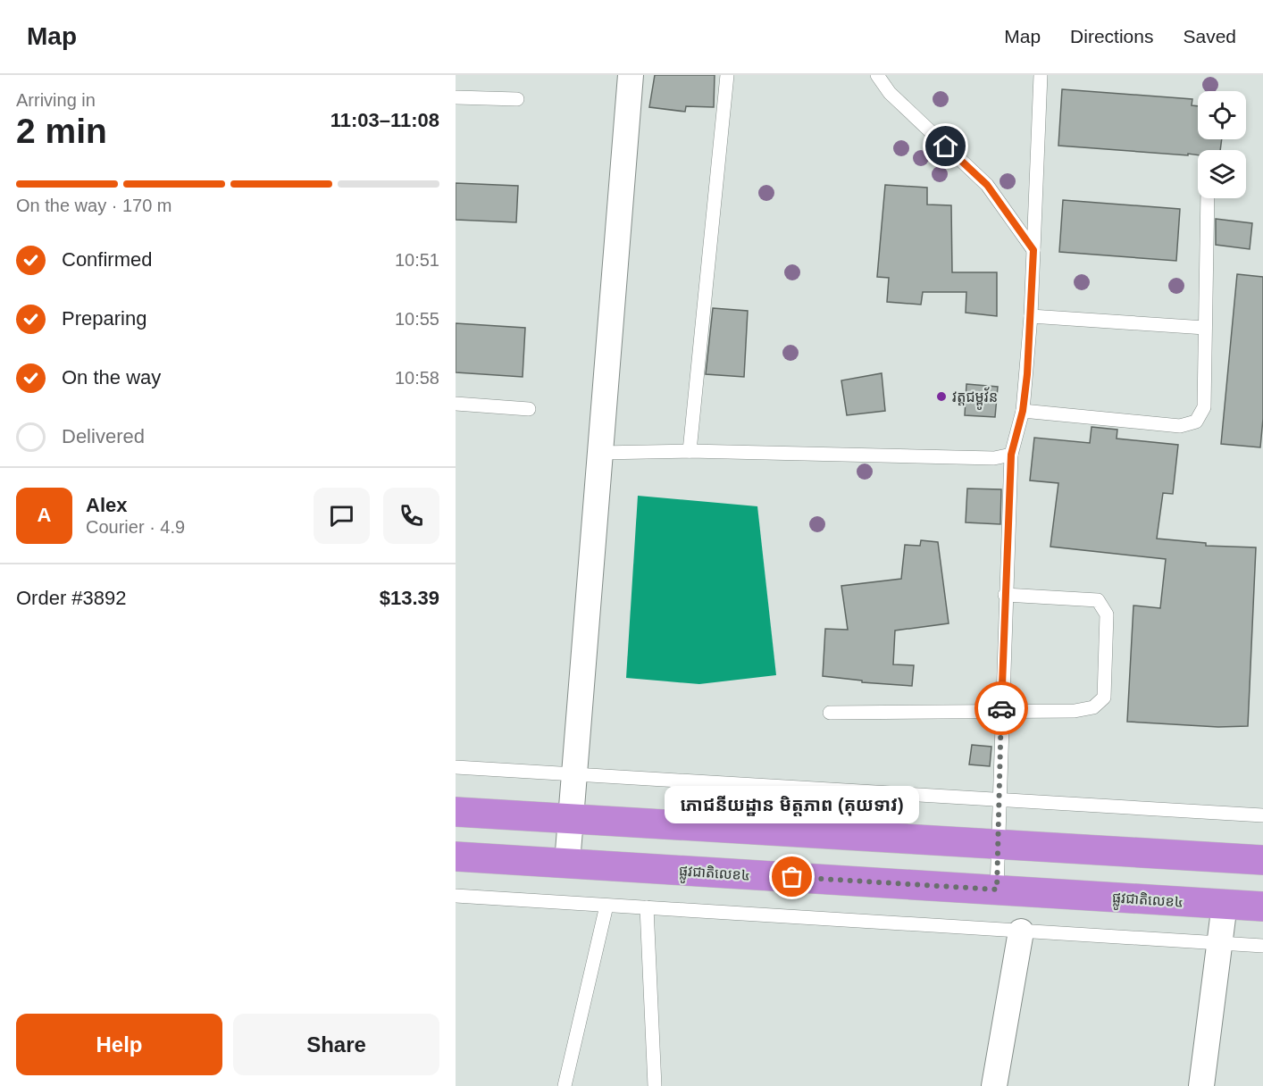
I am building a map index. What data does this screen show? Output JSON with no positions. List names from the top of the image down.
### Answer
{
  "streets": {
    "highway": ["ផ្លូវជាតិលេខ៤"]
  },
  "places": ["វត្តជម្ពូវ័ន", "ភោជនីយដ្ឋាន មិត្តភាព (គុយទាវ)"],
  "page": {
    "header": "Map",
    "nav": ["Map", "Directions", "Saved"],
    "heading": ["2 min", "Arriving in", "11:03–11:08"],
    "panel": [
      "Alex",
      "Courier · 4.9",
      "Order #3892",
      "$13.39"
    ],
    "bar": "On the way · 170 m",
    "list": [
      ["Confirmed", "10:51"],
      ["Preparing", "10:55"],
      ["On the way", "10:58"],
      "Delivered"
    ],
    "round": "A",
    "bubble": "ភោជនីយដ្ឋាន មិត្តភាព (គុយទាវ)",
    "buttons": ["Help", "Share"]
  }
}
